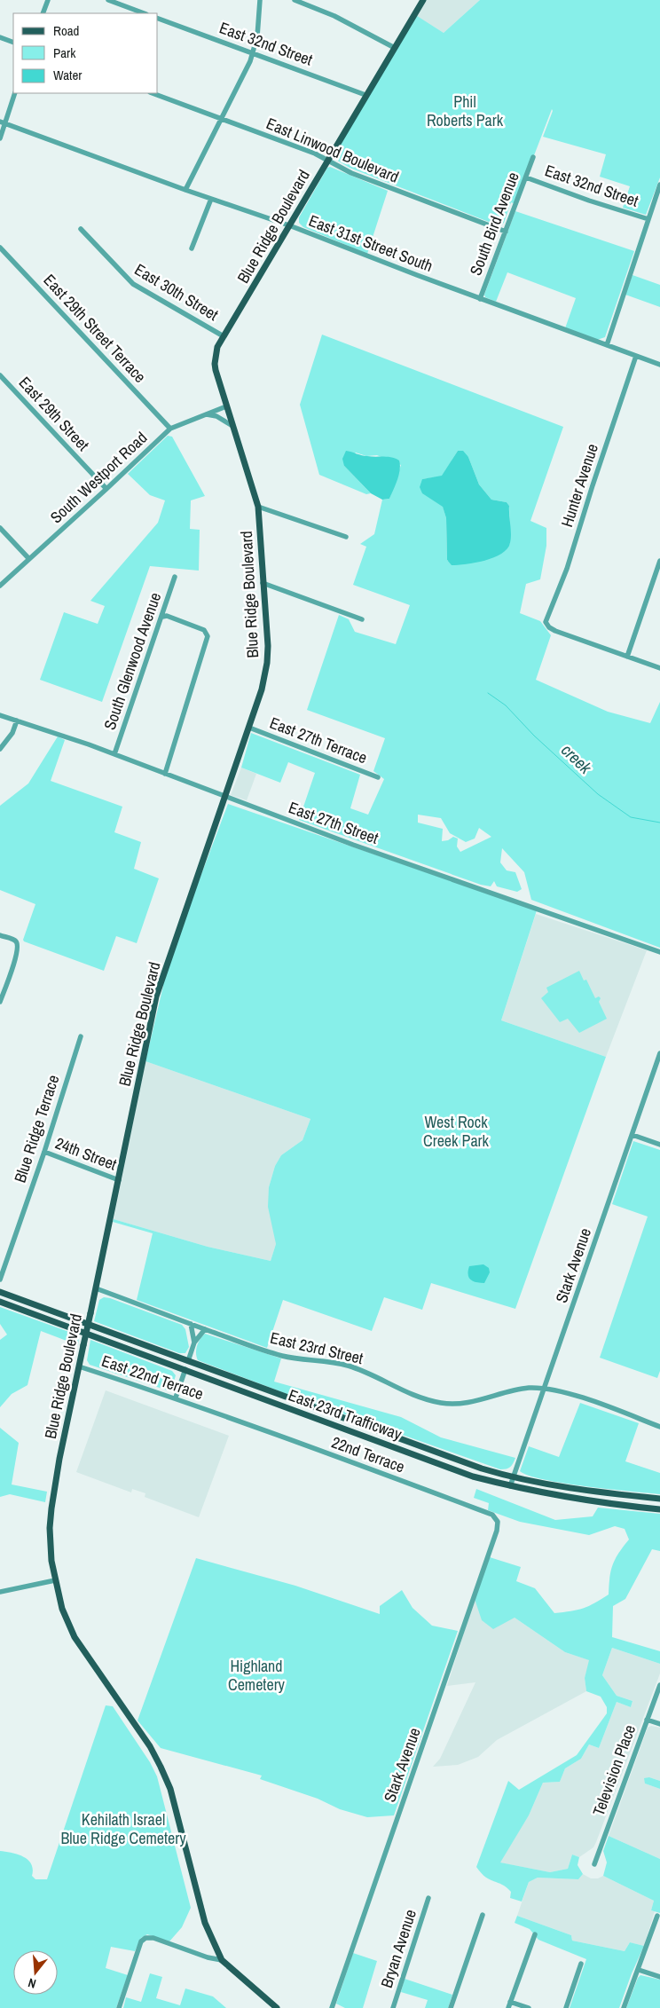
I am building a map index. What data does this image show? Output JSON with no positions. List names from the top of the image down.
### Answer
{
  "streets": {
    "main road": ["Blue Ridge Boulevard", "East 23rd Trafficway"],
    "street": [
      "East 32nd Street",
      "East Linwood Boulevard",
      "South Bird Avenue",
      "East 31st Street South",
      "East 30th Street",
      "East 29th Street Terrace",
      "East 29th Street",
      "South Westport Road",
      "Hunter Avenue",
      "South Glenwood Avenue",
      "East 27th Terrace",
      "East 27th Street",
      "Blue Ridge Terrace",
      "24th Street",
      "Stark Avenue",
      "East 23rd Street",
      "East 22nd Terrace",
      "22nd Terrace",
      "Television Place",
      "Bryan Avenue"
    ]
  },
  "crossings": [
    ["East 32nd Street", "South Bird Avenue"],
    ["East 32nd Street", "Blue Ridge Boulevard"],
    ["East Linwood Boulevard", "South Bird Avenue"],
    ["East Linwood Boulevard", "Blue Ridge Boulevard"],
    ["South Bird Avenue", "East 31st Street South"],
    ["Blue Ridge Boulevard", "East 31st Street South"],
    ["Blue Ridge Boulevard", "East 30th Street"],
    ["Blue Ridge Boulevard", "South Westport Road"],
    ["Blue Ridge Boulevard", "East 27th Terrace"],
    ["Blue Ridge Boulevard", "East 27th Street"],
    ["Blue Ridge Boulevard", "24th Street"],
    ["Blue Ridge Boulevard", "East 23rd Street"],
    ["Blue Ridge Boulevard", "East 22nd Terrace"],
    ["East 31st Street South", "Hunter Avenue"],
    ["East 29th Street Terrace", "South Westport Road"],
    ["East 29th Street", "South Westport Road"],
    ["South Glenwood Avenue", "East 27th Street"],
    ["Blue Ridge Terrace", "24th Street"],
    ["Stark Avenue", "East 23rd Street"],
    ["Stark Avenue", "East 23rd Trafficway"],
    ["Stark Avenue", "22nd Terrace"],
    ["East 22nd Terrace", "22nd Terrace"]
  ],
  "water": ["creek"],
  "parks": [
    "Phil Roberts Park",
    "West Rock Creek Park",
    "Highland Cemetery",
    "Kehilath Israel Blue Ridge Cemetery"
  ],
  "legend": ["Road", "Park", "Water"],
  "north": "bottom"
}
